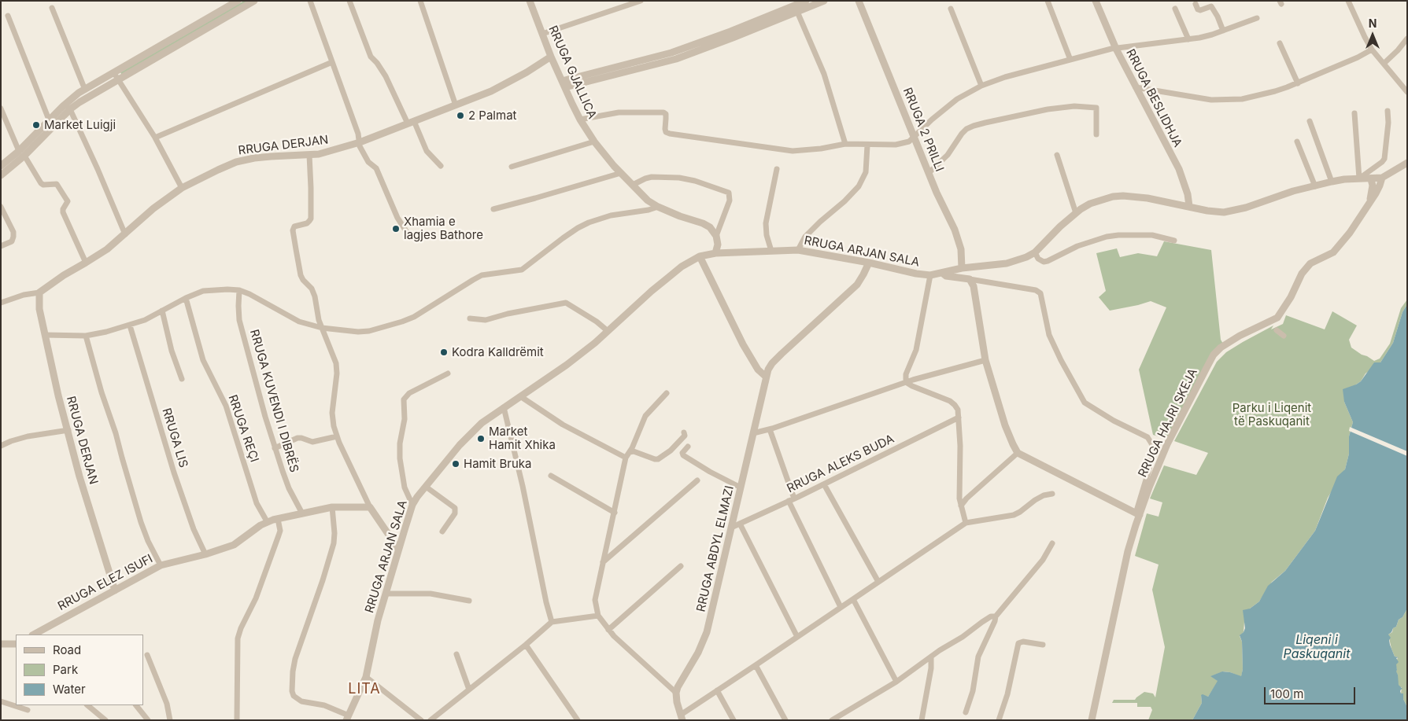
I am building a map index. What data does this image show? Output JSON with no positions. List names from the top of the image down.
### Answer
{
  "streets": {
    "street": [
      "RRUGA GJALLICA",
      "RRUGA BESLIDHJA",
      "RRUGA 2 PRILLI",
      "RRUGA DERJAN",
      "RRUGA ARJAN SALA",
      "RRUGA KUVENDI I DIBRËS",
      "RRUGA HAJRI SKEJA",
      "RRUGA REÇI",
      "RRUGA LIS",
      "RRUGA ALEKS BUDA",
      "RRUGA ABDYL ELMAZI",
      "RRUGA ELEZ ISUFI"
    ]
  },
  "crossings": [
    ["RRUGA GJALLICA", "RRUGA DERJAN"],
    ["RRUGA BESLIDHJA", "RRUGA ARJAN SALA"],
    ["RRUGA 2 PRILLI", "RRUGA ARJAN SALA"],
    ["RRUGA DERJAN", "RRUGA ELEZ ISUFI"],
    ["RRUGA ARJAN SALA", "RRUGA HAJRI SKEJA"],
    ["RRUGA ARJAN SALA", "RRUGA ABDYL ELMAZI"],
    ["RRUGA KUVENDI I DIBRËS", "RRUGA ELEZ ISUFI"],
    ["RRUGA REÇI", "RRUGA ELEZ ISUFI"],
    ["RRUGA LIS", "RRUGA ELEZ ISUFI"],
    ["RRUGA ALEKS BUDA", "RRUGA ABDYL ELMAZI"]
  ],
  "districts": ["LITA"],
  "water": ["Liqeni i Paskuqanit"],
  "parks": ["Parku i Liqenit të Paskuqanit"],
  "places": [
    "2 Palmat",
    "Market Luigji",
    "Xhamia e lagjes Bathore",
    "Kodra Kalldrëmit",
    "Market Hamit Xhika",
    "Hamit Bruka"
  ],
  "legend": ["Road", "Park", "Water"],
  "scale_bar": "100 m",
  "north": "top"
}
